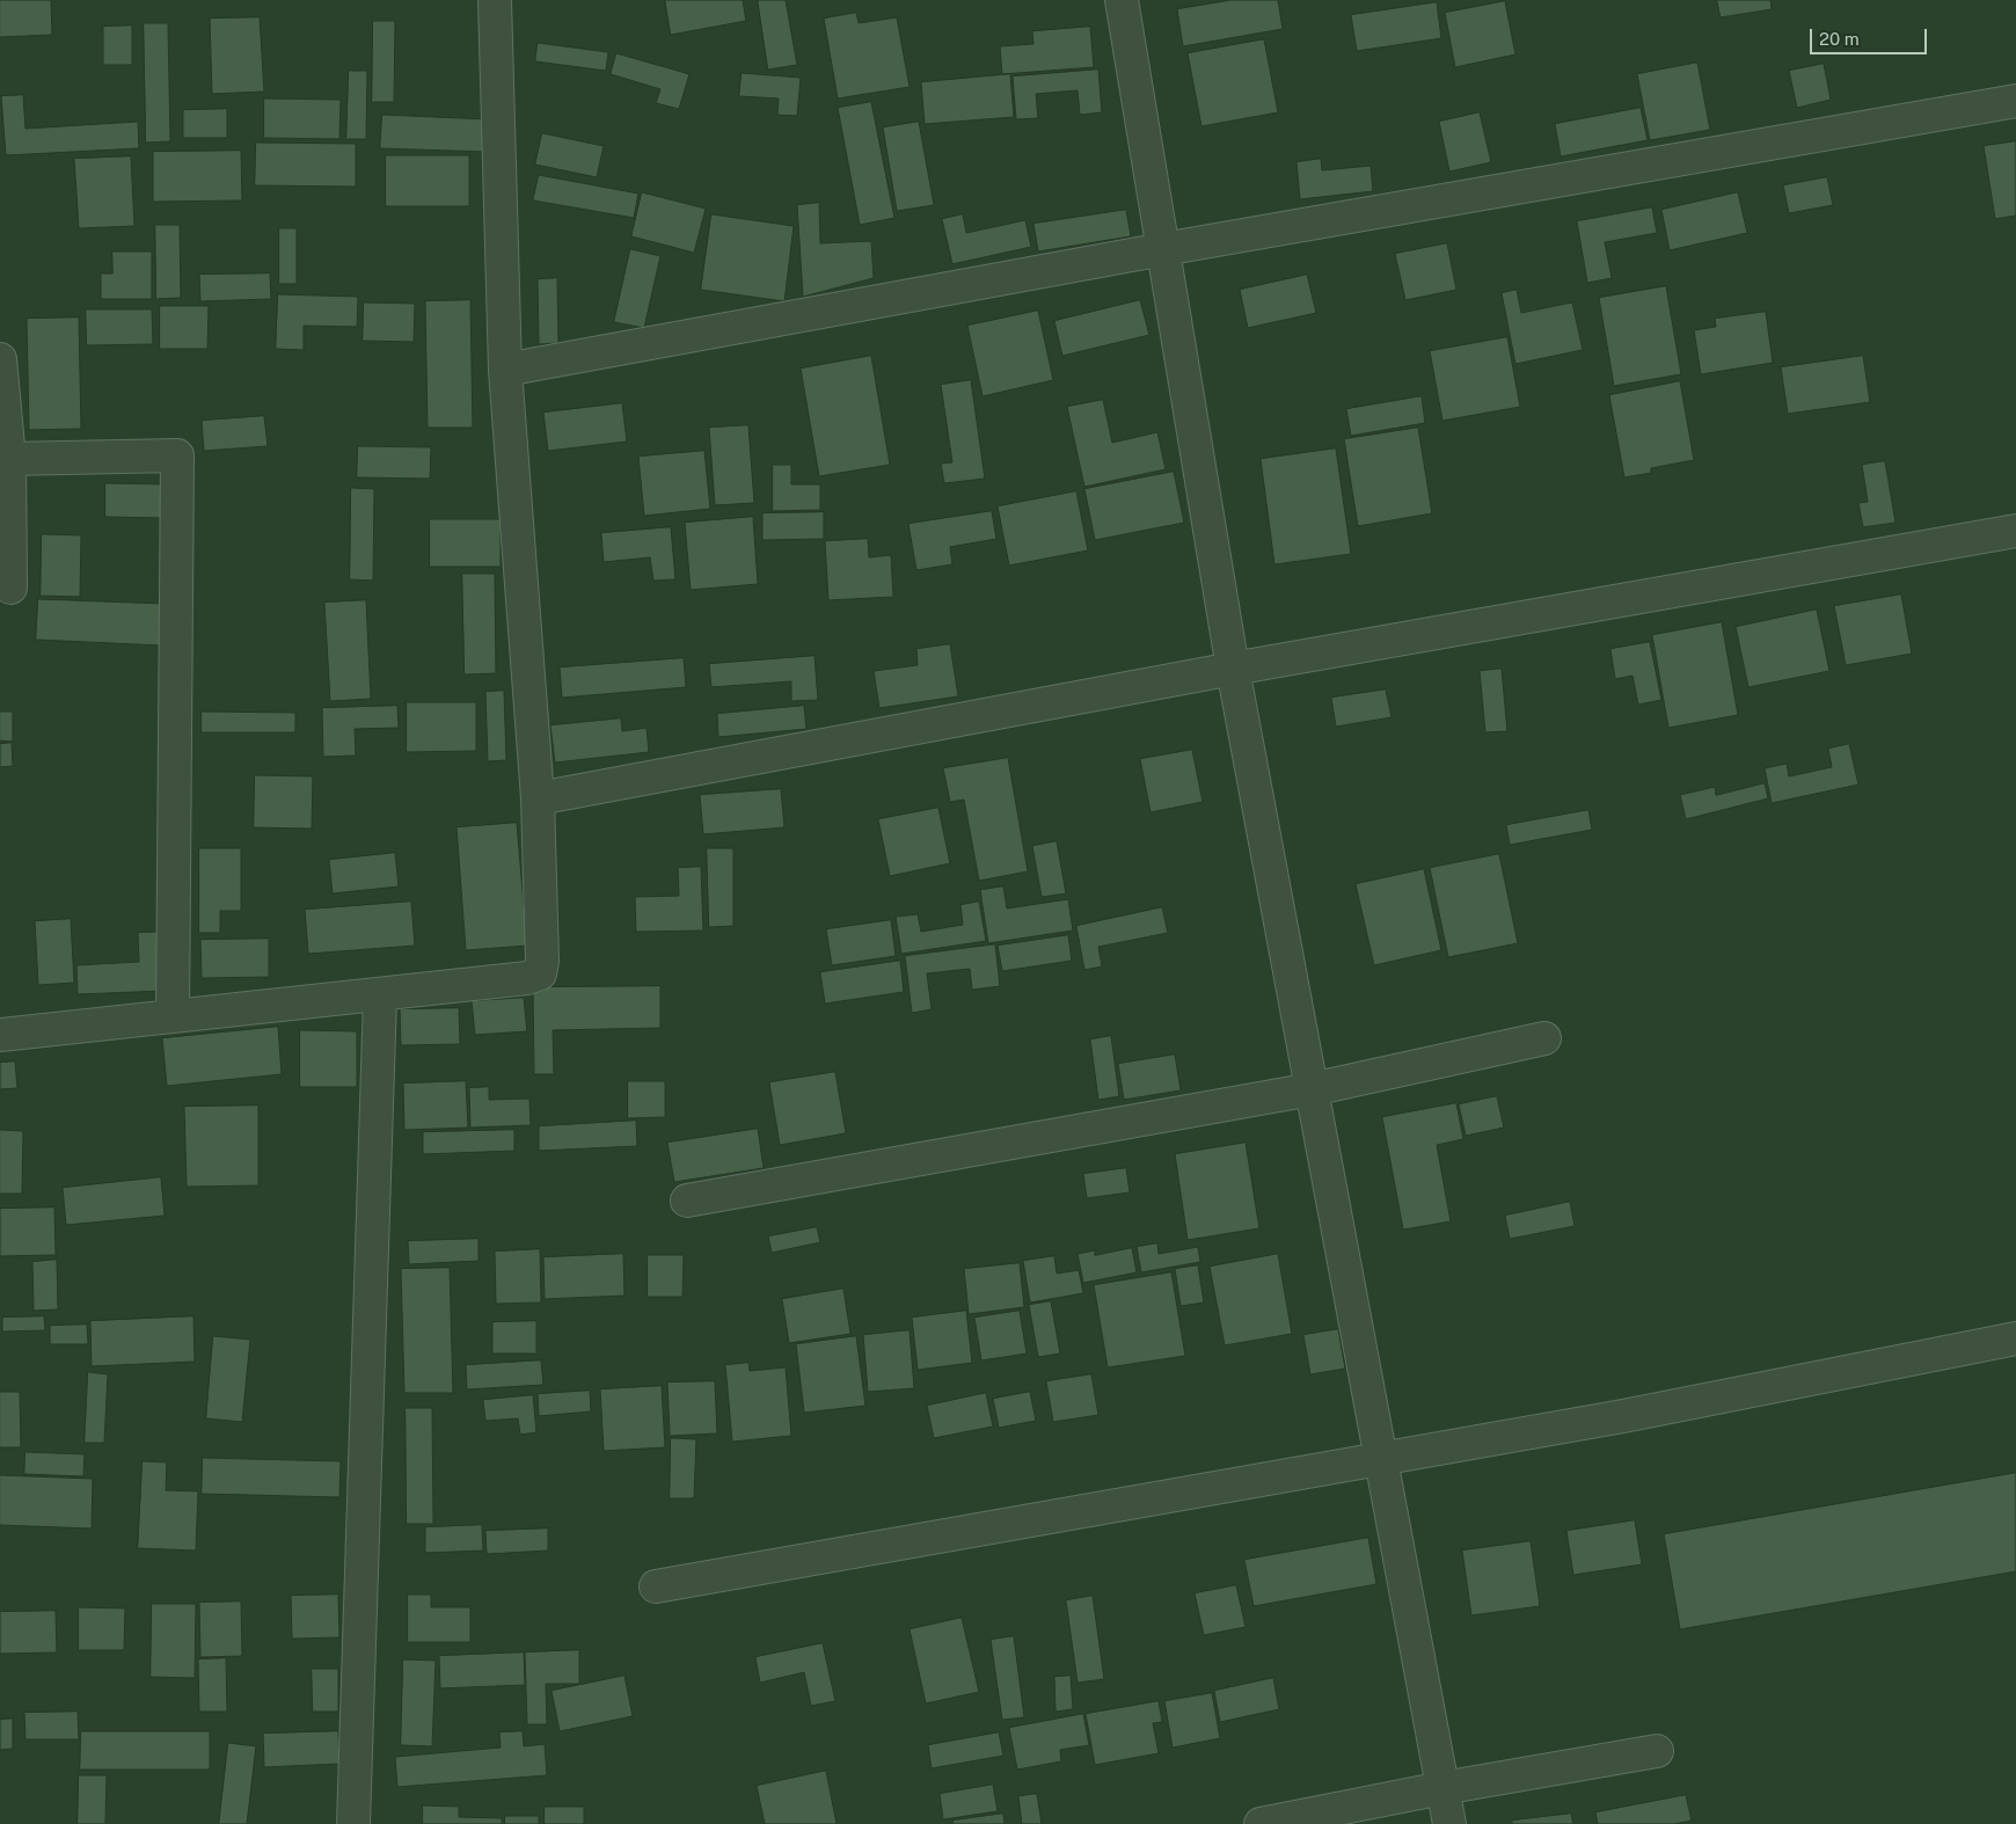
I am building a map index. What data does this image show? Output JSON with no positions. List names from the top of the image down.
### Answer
{
  "scale_bar": "20 m"
}
